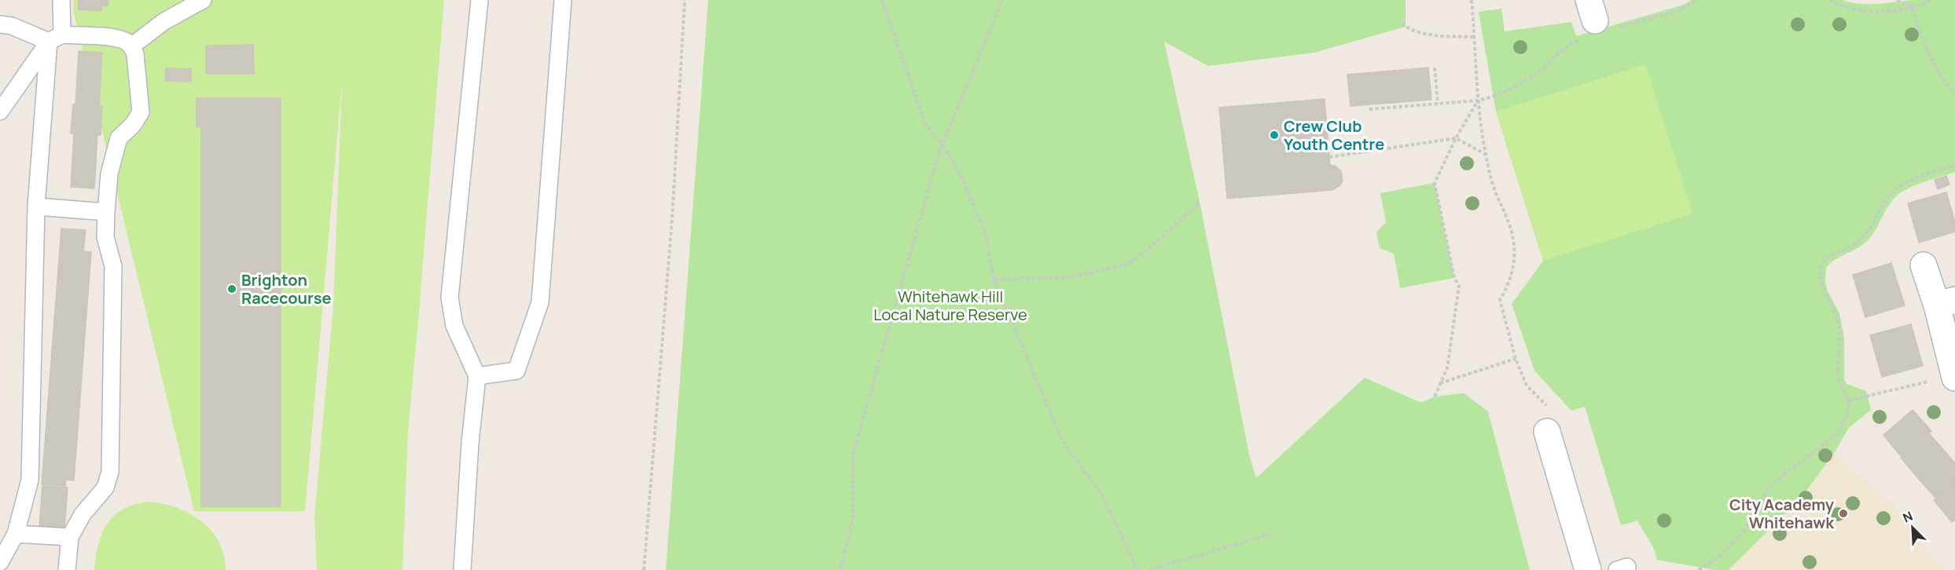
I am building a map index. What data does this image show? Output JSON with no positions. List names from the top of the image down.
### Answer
{
  "parks": ["Whitehawk Hill Local Nature Reserve"],
  "places": ["Crew Club Youth Centre", "Brighton Racecourse", "City Academy Whitehawk"],
  "north": "top left"
}
